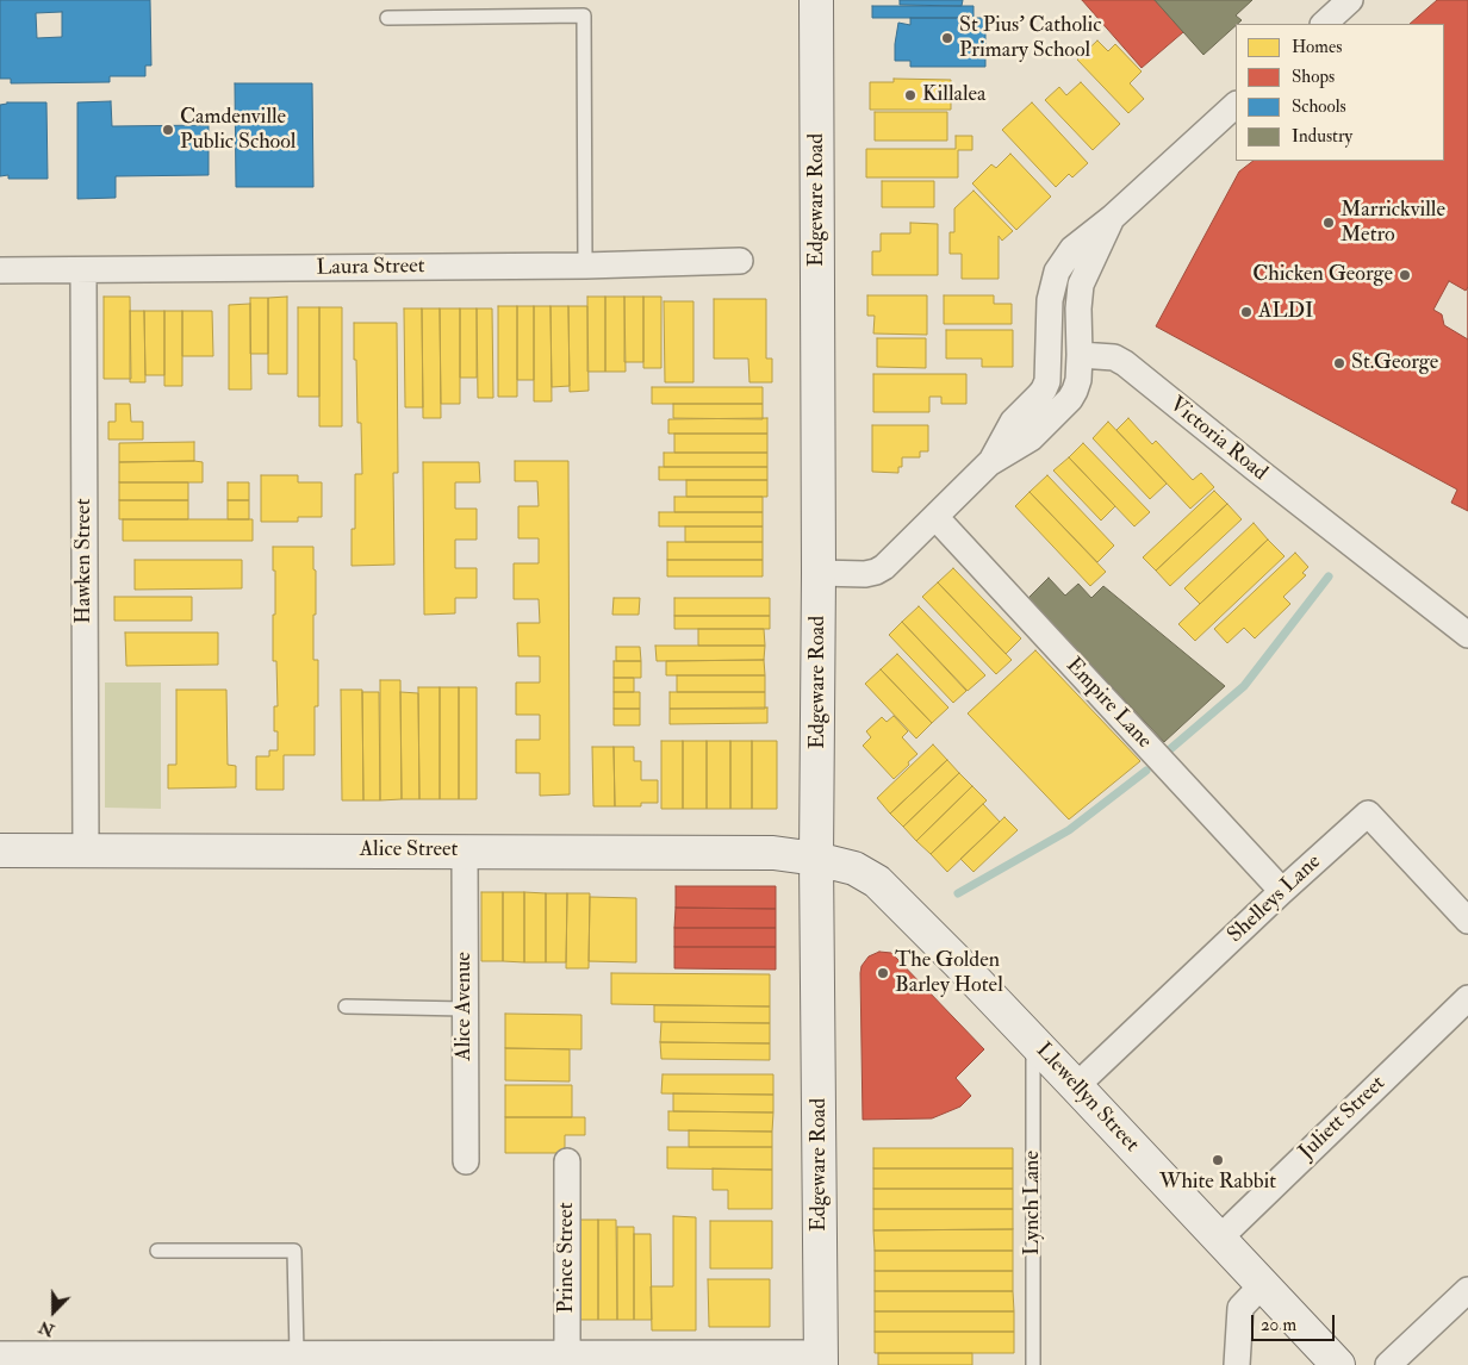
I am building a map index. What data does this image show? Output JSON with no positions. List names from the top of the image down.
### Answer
{
  "streets": {
    "street": [
      "Edgeware Road",
      "Laura Street",
      "Victoria Road",
      "Hawken Street",
      "Empire Lane",
      "Alice Street",
      "Shelleys Lane",
      "Alice Avenue",
      "Llewellyn Street",
      "Juliett Street",
      "Prince Street"
    ],
    "lane": ["Lynch Lane"]
  },
  "crossings": [
    ["Edgeware Road", "Alice Street"],
    ["Edgeware Road", "Llewellyn Street"],
    ["Laura Street", "Hawken Street"],
    ["Hawken Street", "Alice Street"],
    ["Empire Lane", "Shelleys Lane"],
    ["Alice Street", "Alice Avenue"],
    ["Alice Street", "Llewellyn Street"],
    ["Shelleys Lane", "Llewellyn Street"],
    ["Llewellyn Street", "Juliett Street"],
    ["Llewellyn Street", "Lynch Lane"]
  ],
  "places": [
    "St Pius' Catholic Primary School",
    "Killalea",
    "Camdenville Public School",
    "Marrickville Metro",
    "Chicken George",
    "ALDI",
    "St.George",
    "The Golden Barley Hotel",
    "White Rabbit"
  ],
  "legend": [
    "Homes",
    "Shops",
    "Schools",
    "Industry"
  ],
  "scale_bar": "20 m",
  "north": "bottom"
}
